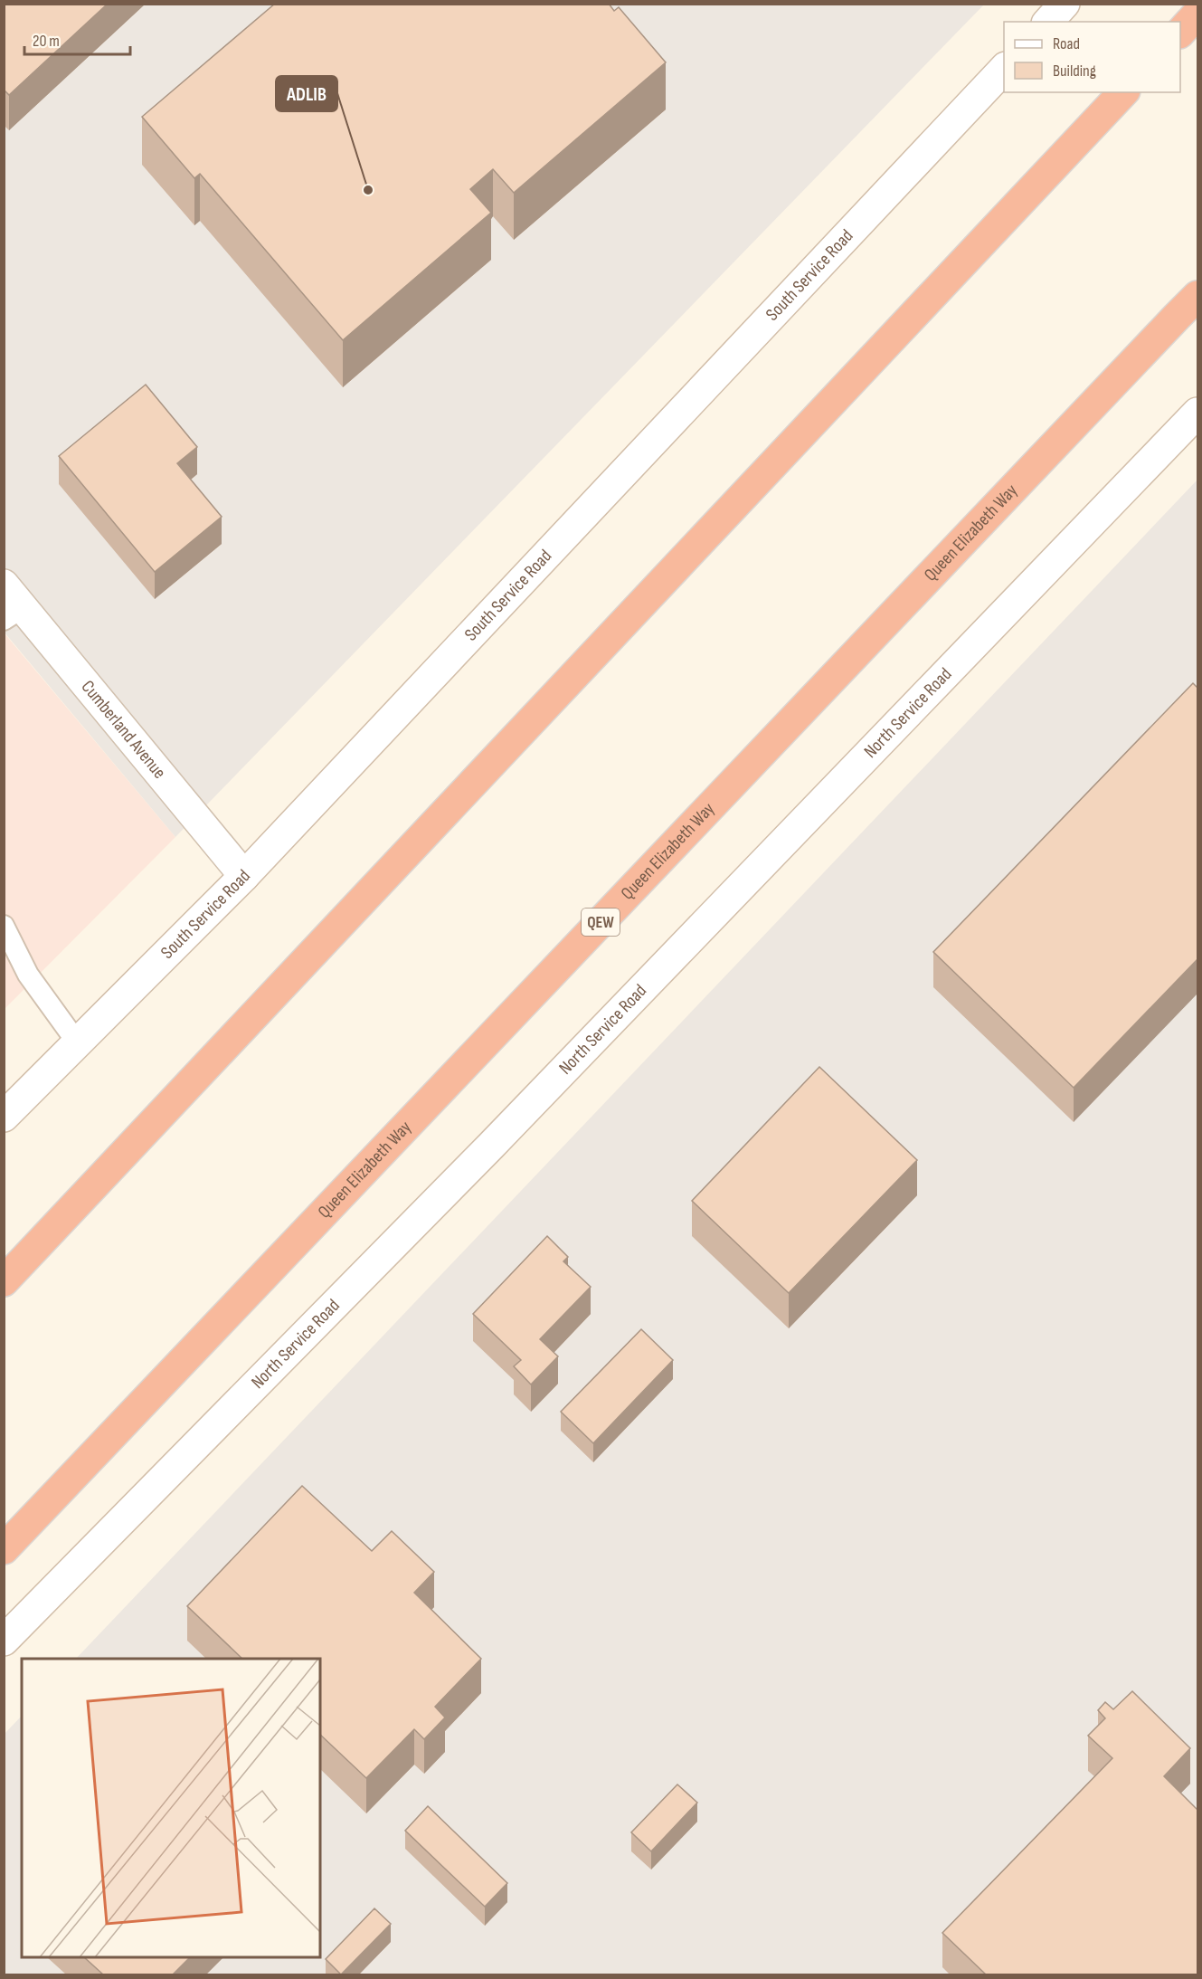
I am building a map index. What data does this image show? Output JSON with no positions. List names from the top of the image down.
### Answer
{
  "streets": {
    "highway": ["Queen Elizabeth Way", "QEW"],
    "street": ["South Service Road", "North Service Road", "Cumberland Avenue"]
  },
  "crossings": [
    ["South Service Road", "Cumberland Avenue"]
  ],
  "places": ["ADLIB"],
  "legend": ["Road", "Building"],
  "scale_bar": "20 m"
}
